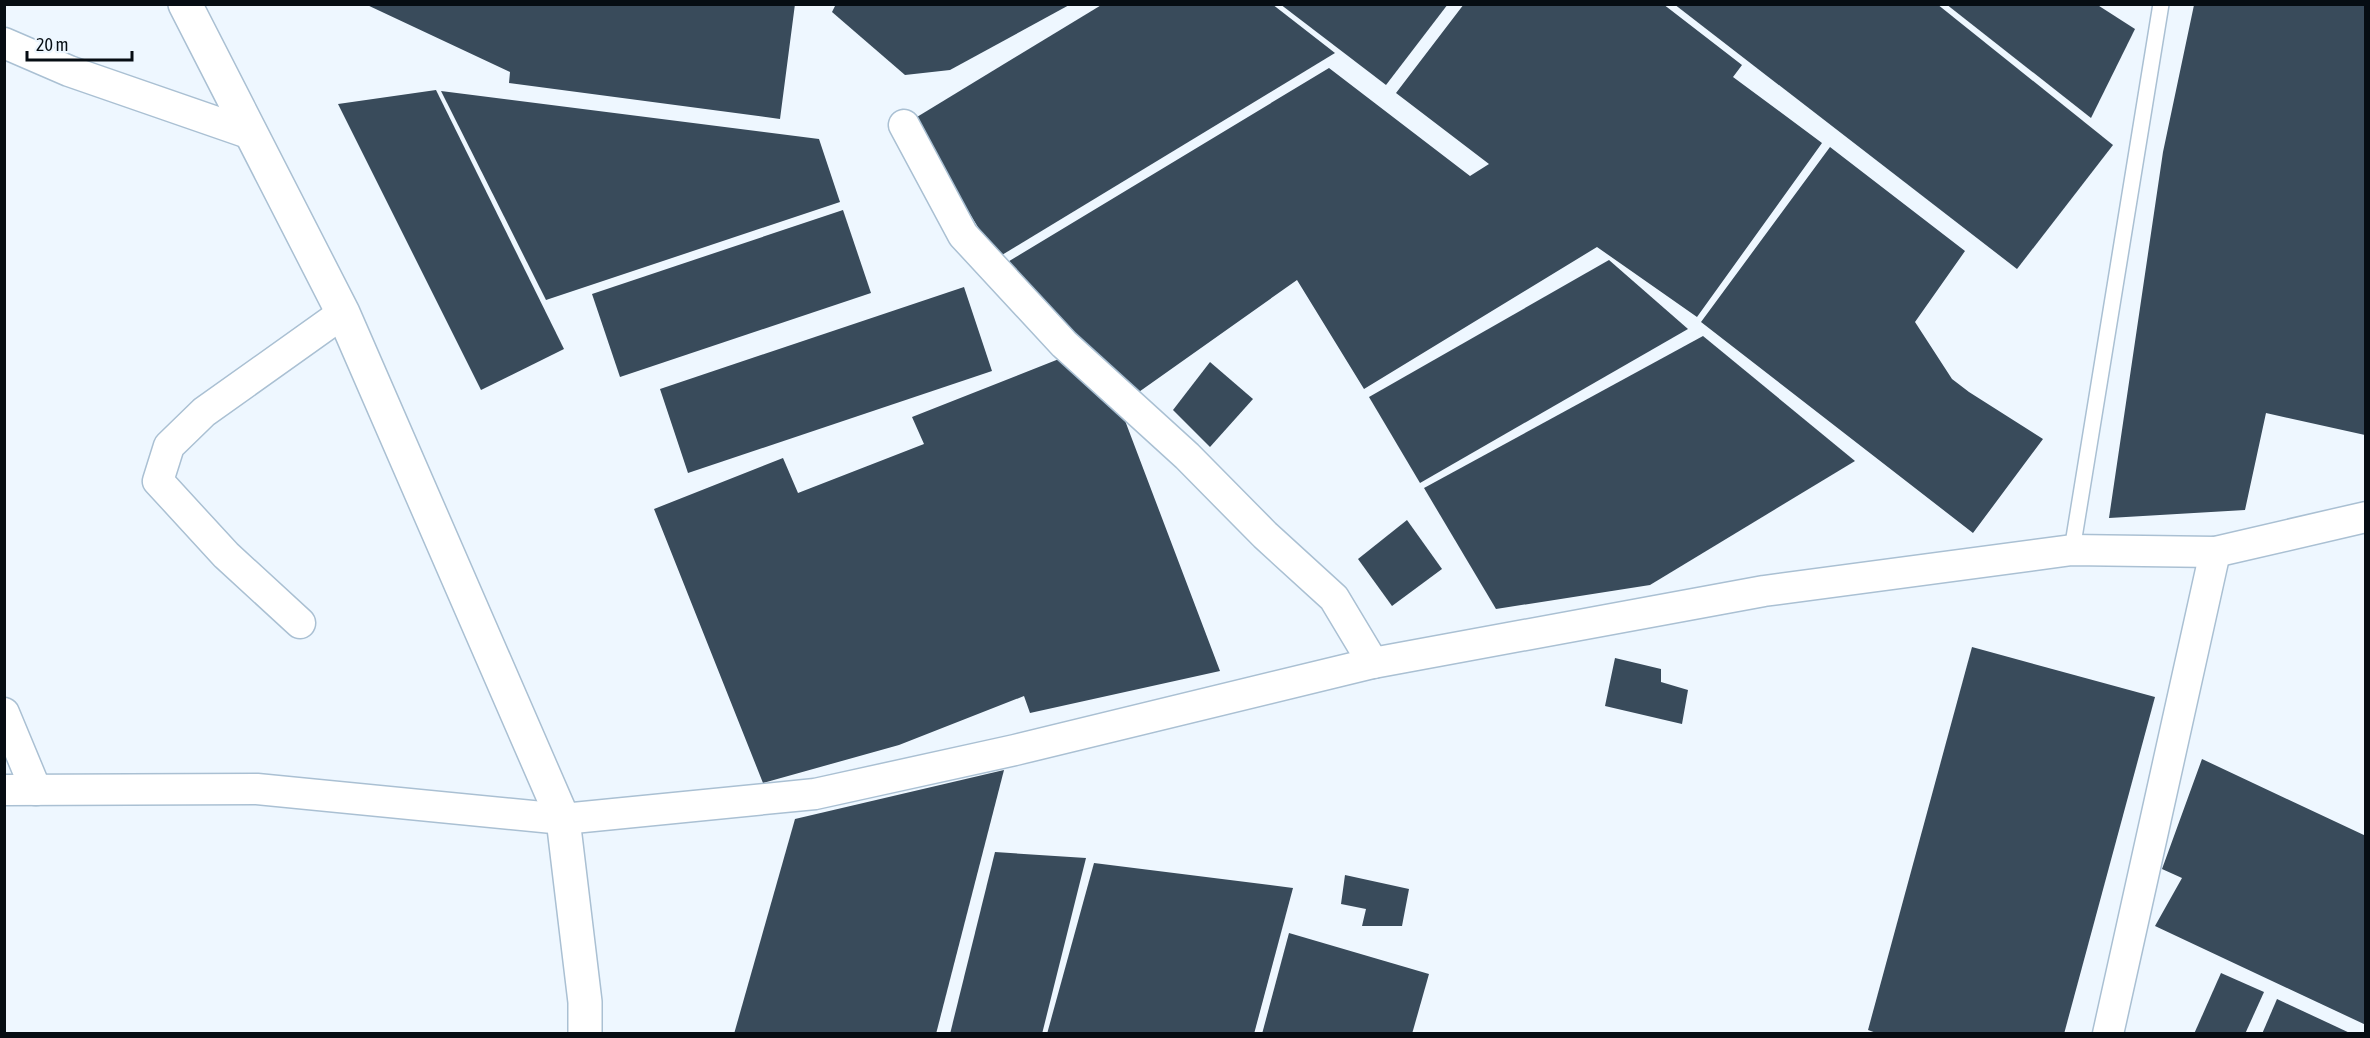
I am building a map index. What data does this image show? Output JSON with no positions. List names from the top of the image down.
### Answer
{
  "scale_bar": "20 m"
}
